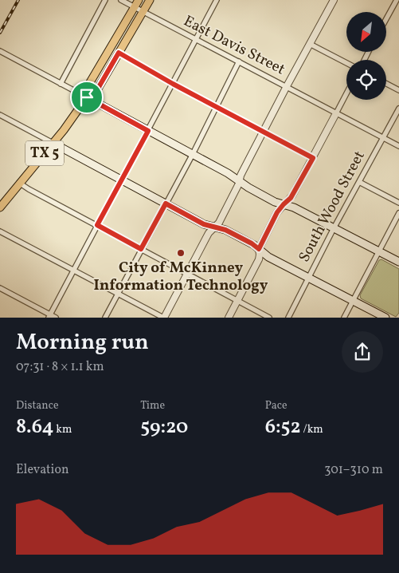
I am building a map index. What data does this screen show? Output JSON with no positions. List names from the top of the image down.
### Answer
{
  "streets": {
    "main road": ["TX 5"],
    "street": ["East Davis Street", "South Wood Street"]
  },
  "crossings": [
    ["East Davis Street", "TX 5"],
    ["East Davis Street", "South Wood Street"]
  ],
  "places": ["City of McKinney Information Technology"],
  "north": "bottom left",
  "page": {
    "heading": ["Morning run", "07:31 · 8 × 1.1 km"],
    "stats": [
      ["Distance", "8.64 km"],
      ["Time", "59:20"],
      ["Pace", "6:52 /km"]
    ],
    "chart": ["Elevation", "301–310 m"]
  }
}
